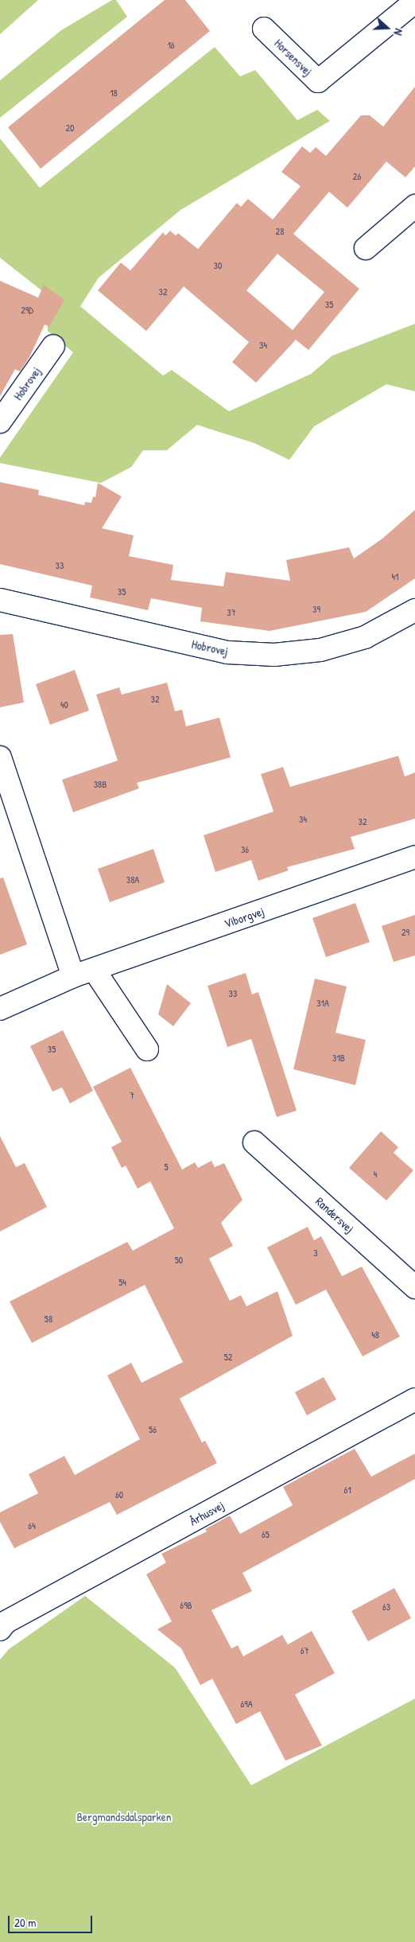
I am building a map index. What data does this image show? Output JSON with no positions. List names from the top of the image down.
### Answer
{
  "streets": {
    "street": [
      "Horsensvej",
      "Hobrovej",
      "Viborgvej",
      "Randersvej",
      "Århusvej"
    ]
  },
  "parks": ["Bergmandsdalsparken"],
  "house_numbers": [
    "16",
    "18",
    "20",
    "26",
    "28",
    "30",
    "32",
    "35",
    "29D",
    "34",
    "33",
    "41",
    "35",
    "39",
    "37",
    "32",
    "40",
    "38B",
    "34",
    "32",
    "36",
    "38A",
    "29",
    "33",
    "31A",
    "35",
    "31B",
    "7",
    "5",
    "4",
    "3",
    "50",
    "54",
    "58",
    "48",
    "52",
    "56",
    "61",
    "60",
    "64",
    "65",
    "69B",
    "63",
    "67",
    "69A"
  ],
  "scale_bar": "20 m",
  "north": "right"
}
